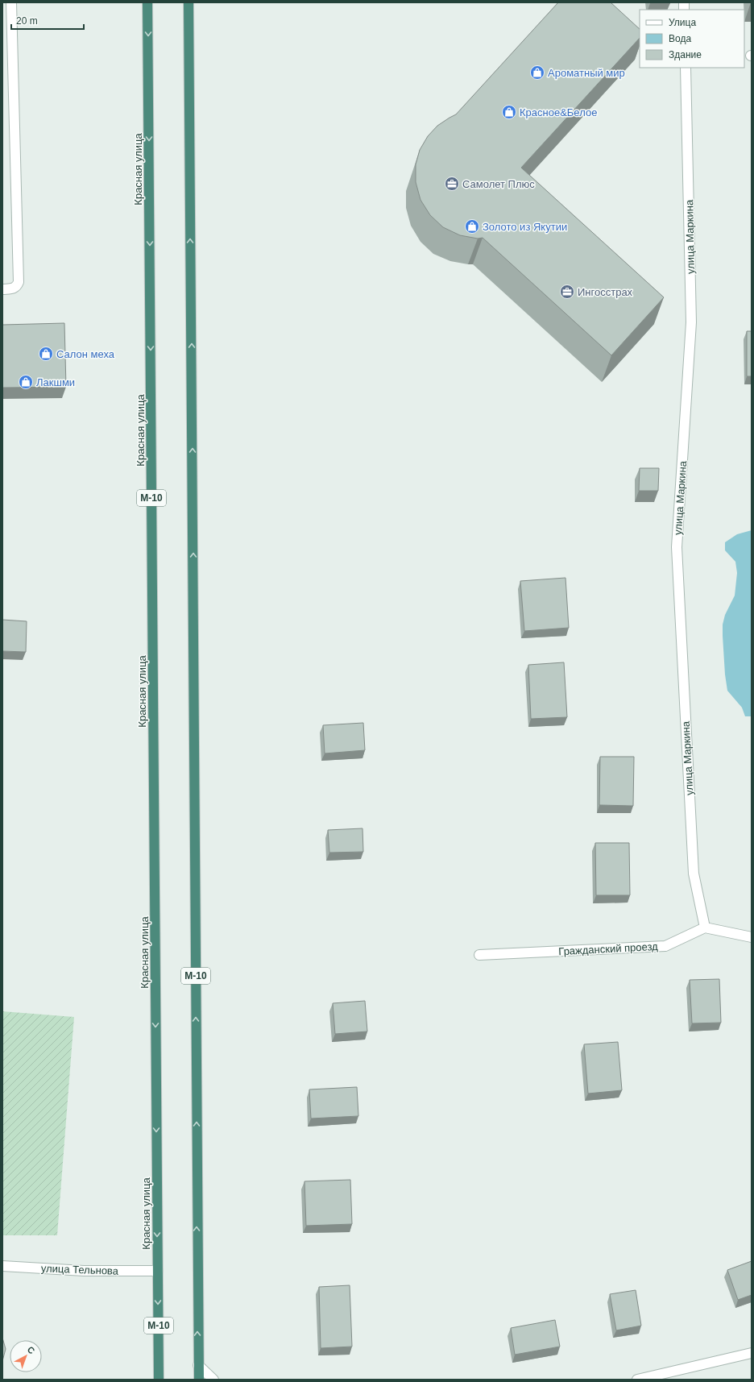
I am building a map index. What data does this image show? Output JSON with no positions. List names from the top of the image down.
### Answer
{
  "streets": {
    "highway": ["Красная улица", "М-10"],
    "street": ["улица Маркина", "Гражданский проезд", "улица Тельнова"]
  },
  "crossings": [
    ["Красная улица", "улица Тельнова"],
    ["улица Маркина", "Гражданский проезд"]
  ],
  "places": {
    "shop": [
      "Ароматный мир",
      "Красное&Белое",
      "Золото из Якутии",
      "Салон меха",
      "Лакшми"
    ],
    "office": ["Самолет Плюс", "Ингосстрах"]
  },
  "legend": ["Улица", "Вода", "Здание"],
  "scale_bar": "20 m",
  "north": "top right"
}
